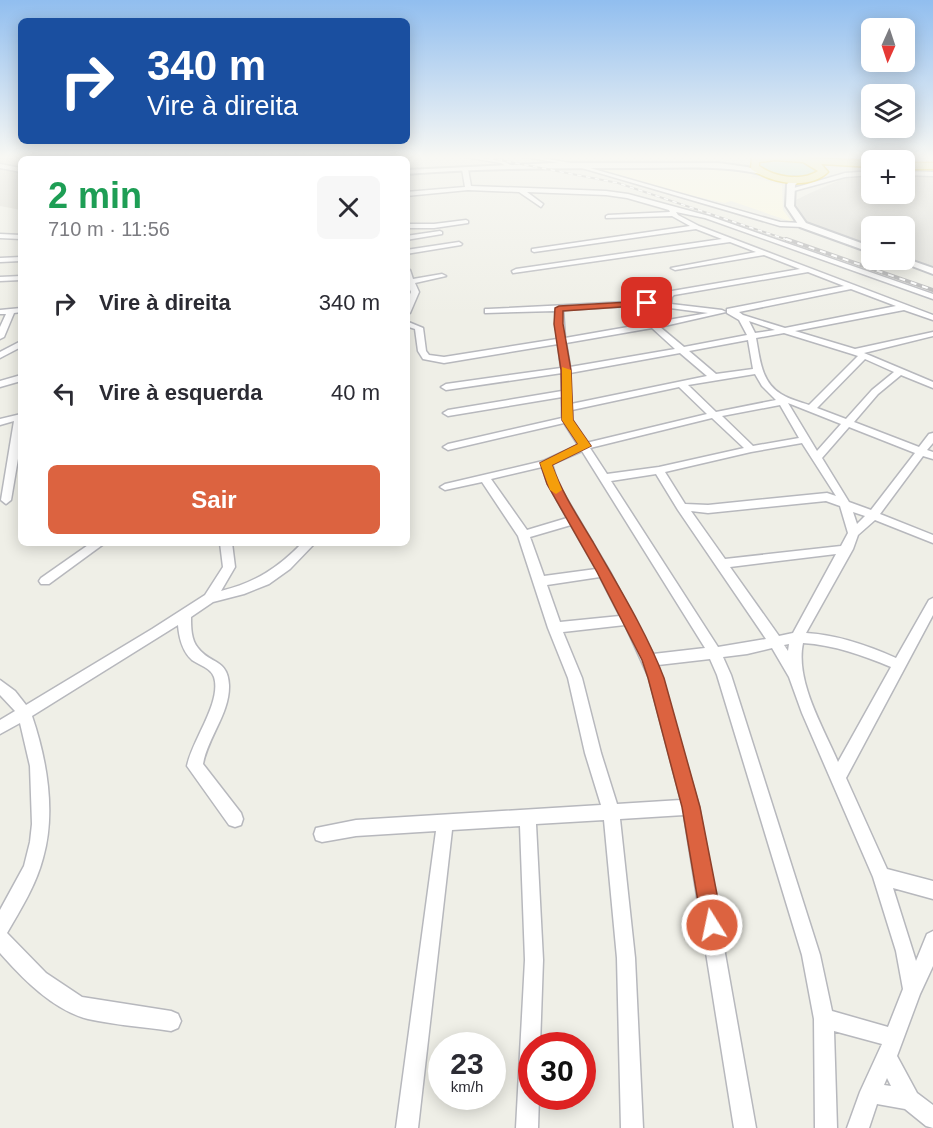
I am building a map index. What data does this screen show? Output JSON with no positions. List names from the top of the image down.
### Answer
{
  "north": "bottom",
  "page": {
    "map_buttons": ["+", "−"],
    "turn": ["340 m", "Vire à direita"],
    "heading": ["2 min", "710 m · 11:56"],
    "list": [
      {
        "name": "Vire à direita",
        "value": "340 m"
      },
      {
        "name": "Vire à esquerda",
        "value": "40 m"
      }
    ],
    "buttons": "Sair",
    "speed": "23 km/h",
    "limit": "30"
  }
}
